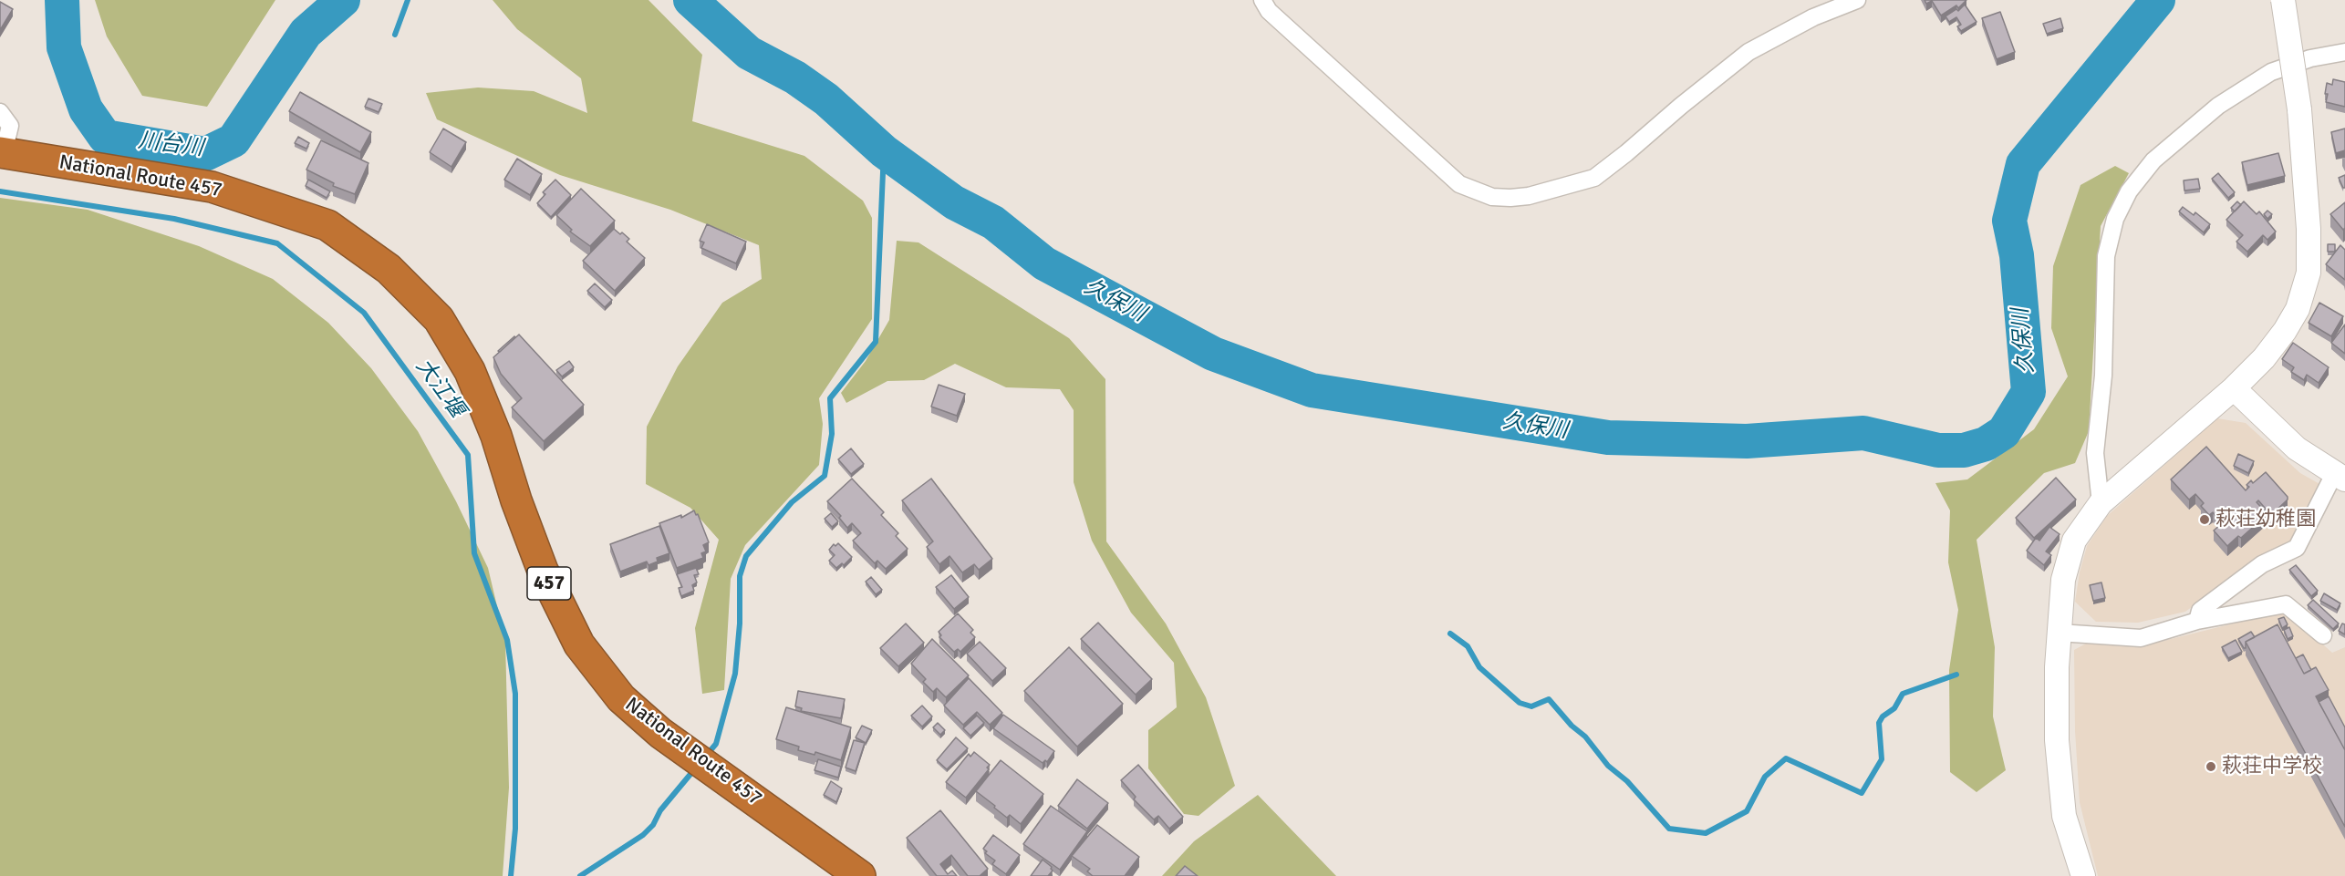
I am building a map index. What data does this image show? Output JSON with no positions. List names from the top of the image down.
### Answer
{
  "streets": {
    "highway": ["National Route 457", "457"]
  },
  "water": ["川台川", "久保川", "大江堰"],
  "places": ["萩荘幼稚園", "萩荘中学校"]
}
